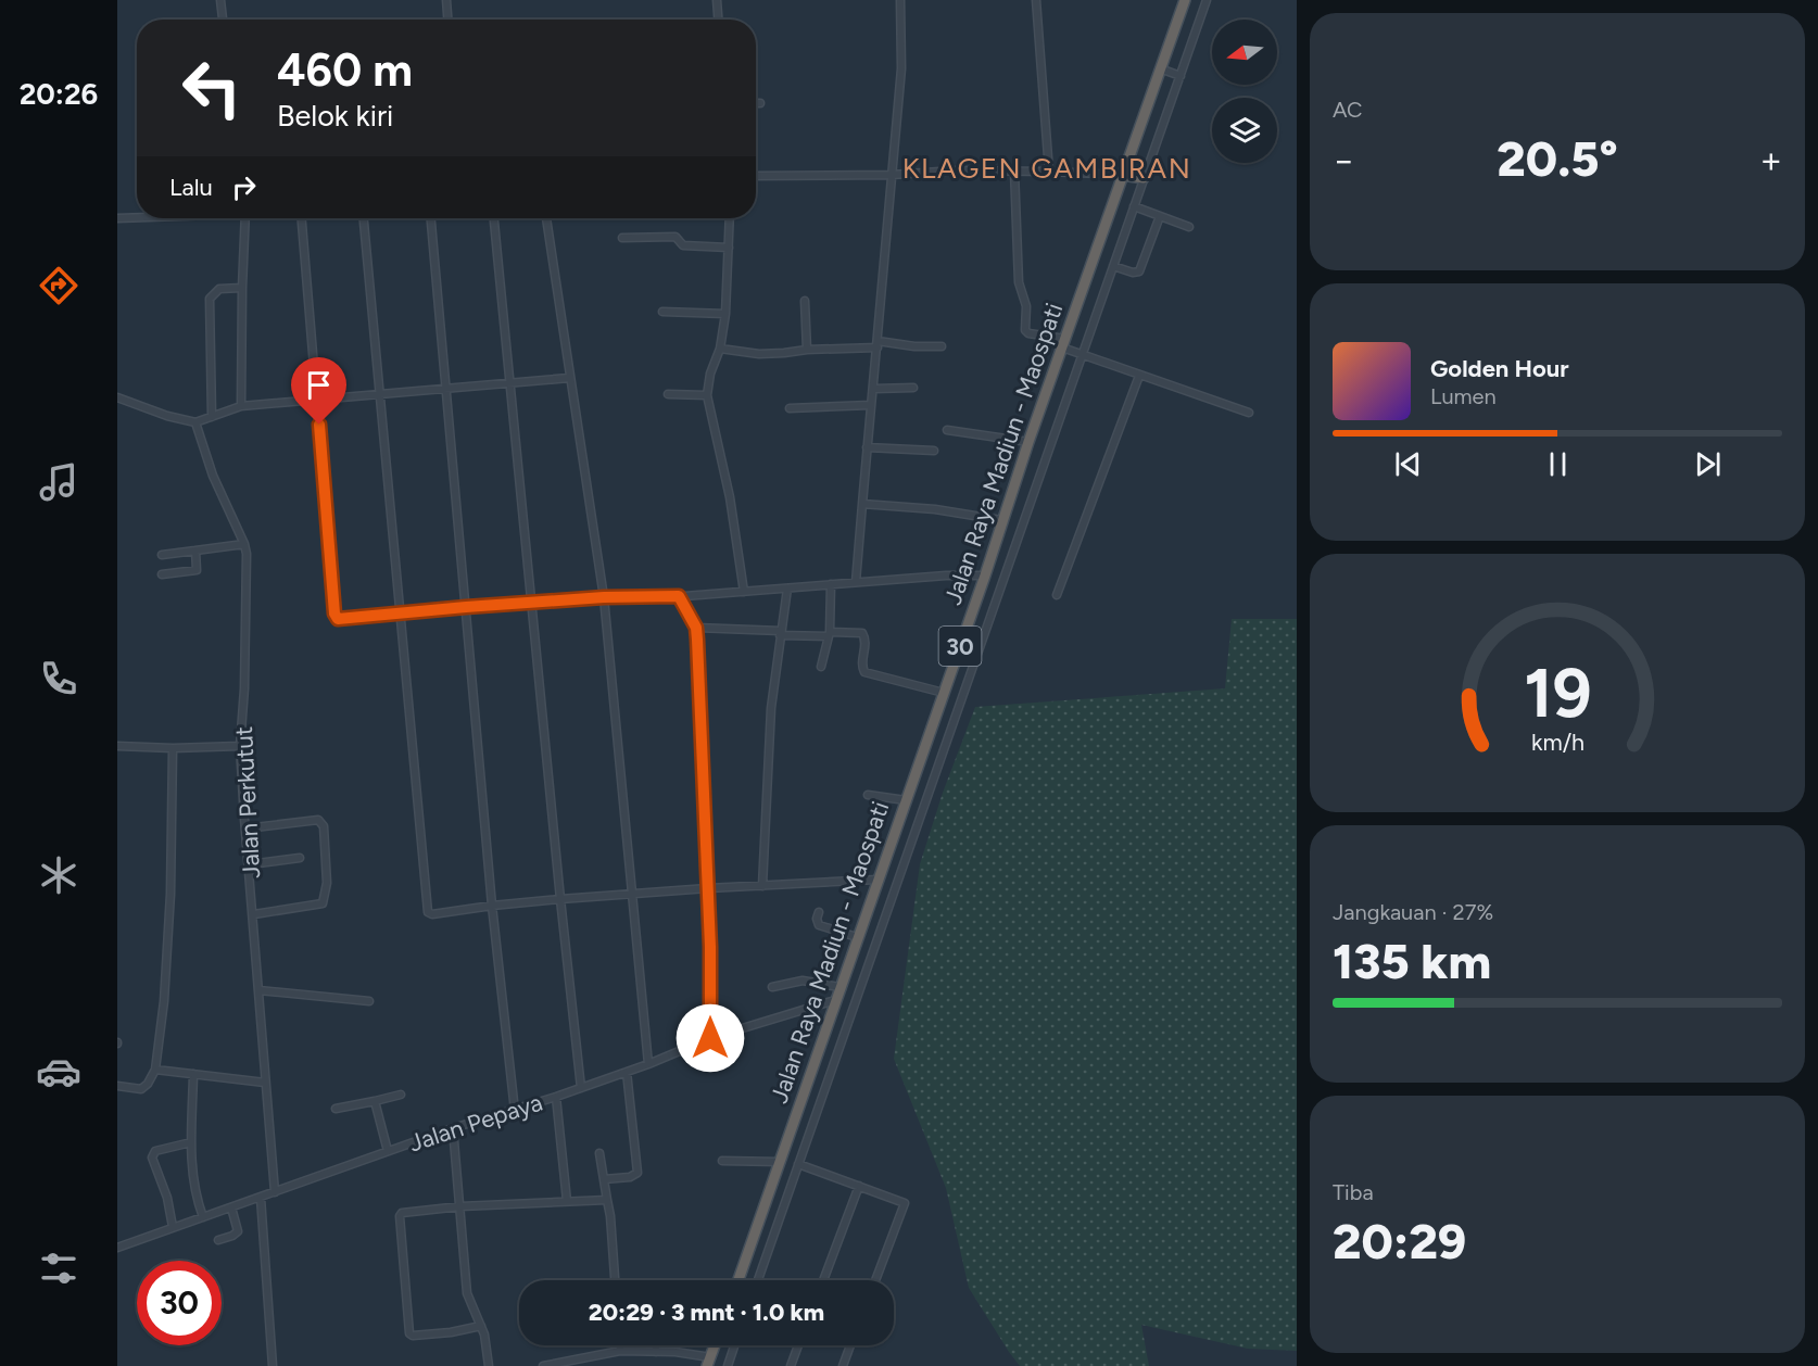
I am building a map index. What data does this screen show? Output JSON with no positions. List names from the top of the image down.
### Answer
{
  "streets": {
    "highway": ["Jalan Raya Madiun - Maospati", "30"],
    "street": ["Jalan Perkutut", "Jalan Pepaya"]
  },
  "crossings": [
    ["Jalan Raya Madiun - Maospati", "Jalan Pepaya"],
    ["Jalan Perkutut", "Jalan Pepaya"]
  ],
  "districts": ["KLAGEN GAMBIRAN"],
  "north": "left",
  "page": {
    "tabs": "20:26",
    "tile": [
      "AC",
      ["Jangkauan · 27%", "135 km"],
      ["Tiba", "20:29"]
    ],
    "turn": ["460 m", "Belok kiri"],
    "heat": ["−", "20.5°", "+"],
    "then": "Lalu",
    "song": ["Golden Hour", "Lumen"],
    "limit": "30",
    "trip": "20:29 · 3 mnt · 1.0 km",
    "gauge": ["19", "km/h"]
  }
}
